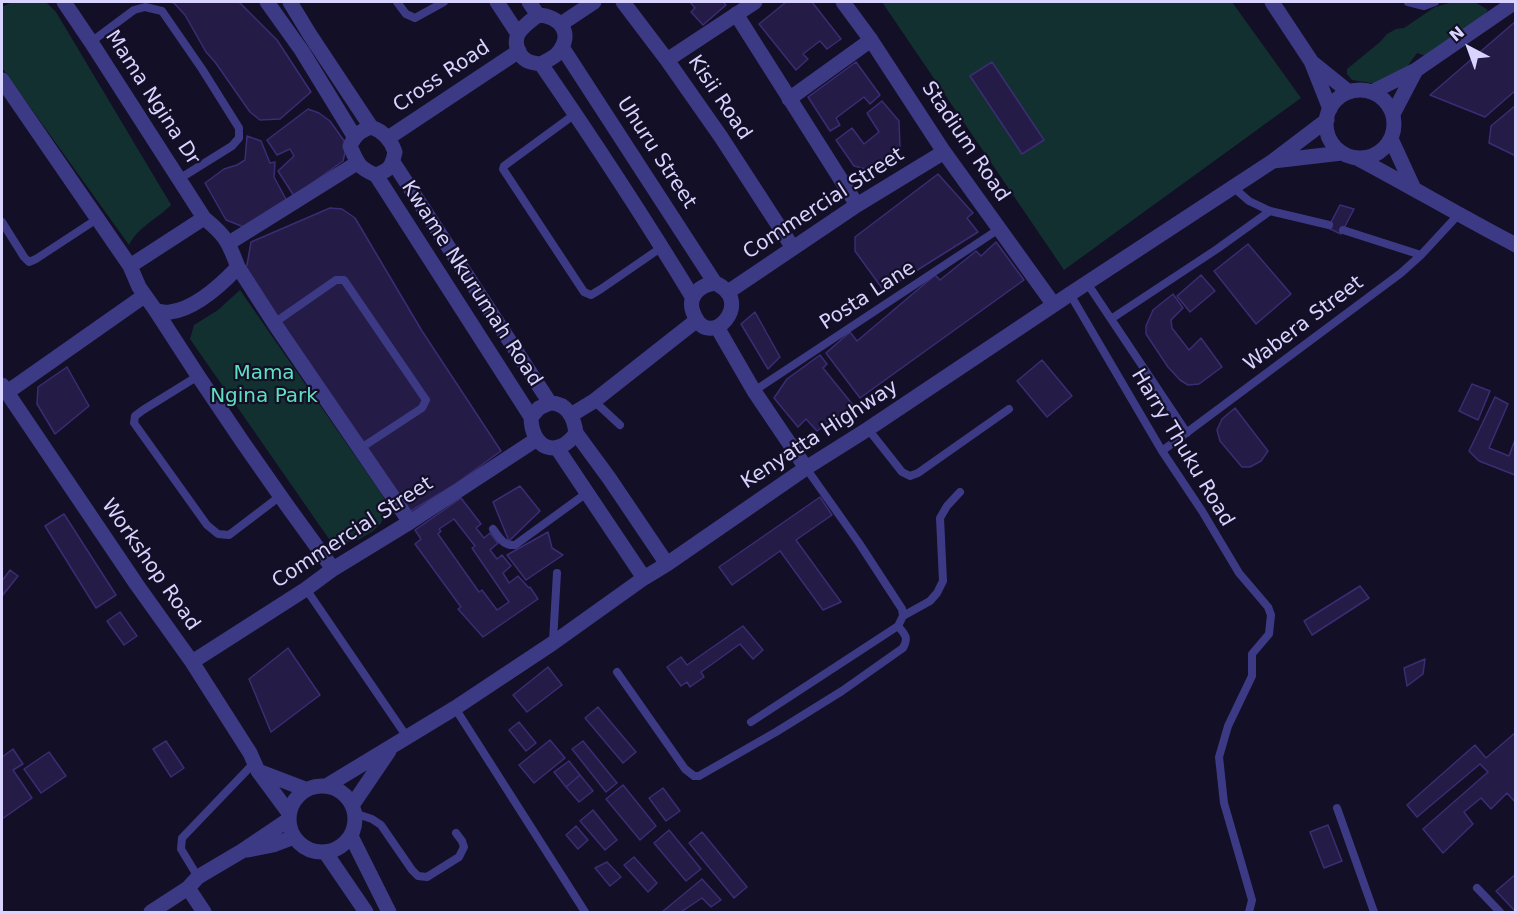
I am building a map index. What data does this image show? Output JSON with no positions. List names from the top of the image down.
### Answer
{
  "streets": {
    "street": [
      "Cross Road",
      "Mama Ngina Dr",
      "Kisii Road",
      "Stadium Road",
      "Uhuru Street",
      "Commercial Street",
      "Kwame Nkurumah Road",
      "Kenyatta Highway",
      "Workshop Road"
    ],
    "lane": ["Posta Lane", "Wabera Street", "Harry Thuku Road"]
  },
  "crossings": [
    ["Cross Road", "Uhuru Street"],
    ["Cross Road", "Kwame Nkurumah Road"],
    ["Kisii Road", "Commercial Street"],
    ["Stadium Road", "Commercial Street"],
    ["Stadium Road", "Posta Lane"],
    ["Stadium Road", "Kenyatta Highway"],
    ["Uhuru Street", "Commercial Street"],
    ["Commercial Street", "Kwame Nkurumah Road"],
    ["Commercial Street", "Workshop Road"],
    ["Wabera Street", "Harry Thuku Road"],
    ["Kenyatta Highway", "Harry Thuku Road"],
    ["Kenyatta Highway", "Workshop Road"]
  ],
  "parks": ["Mama Ngina Park"],
  "north": "top left"
}
